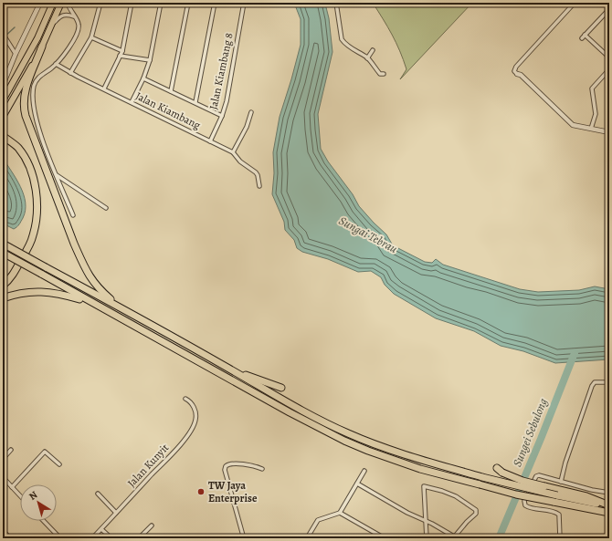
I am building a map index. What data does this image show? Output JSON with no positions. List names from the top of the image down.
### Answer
{
  "streets": {
    "street": ["Jalan Kiambang 8", "Jalan Kiambang", "Jalan Kunyit"]
  },
  "crossings": [
    ["Jalan Kiambang 8", "Jalan Kiambang"]
  ],
  "water": ["Sungai Tebrau", "Sungei Sebulong"],
  "places": ["TW Jaya Enterprise"],
  "north": "top left"
}
